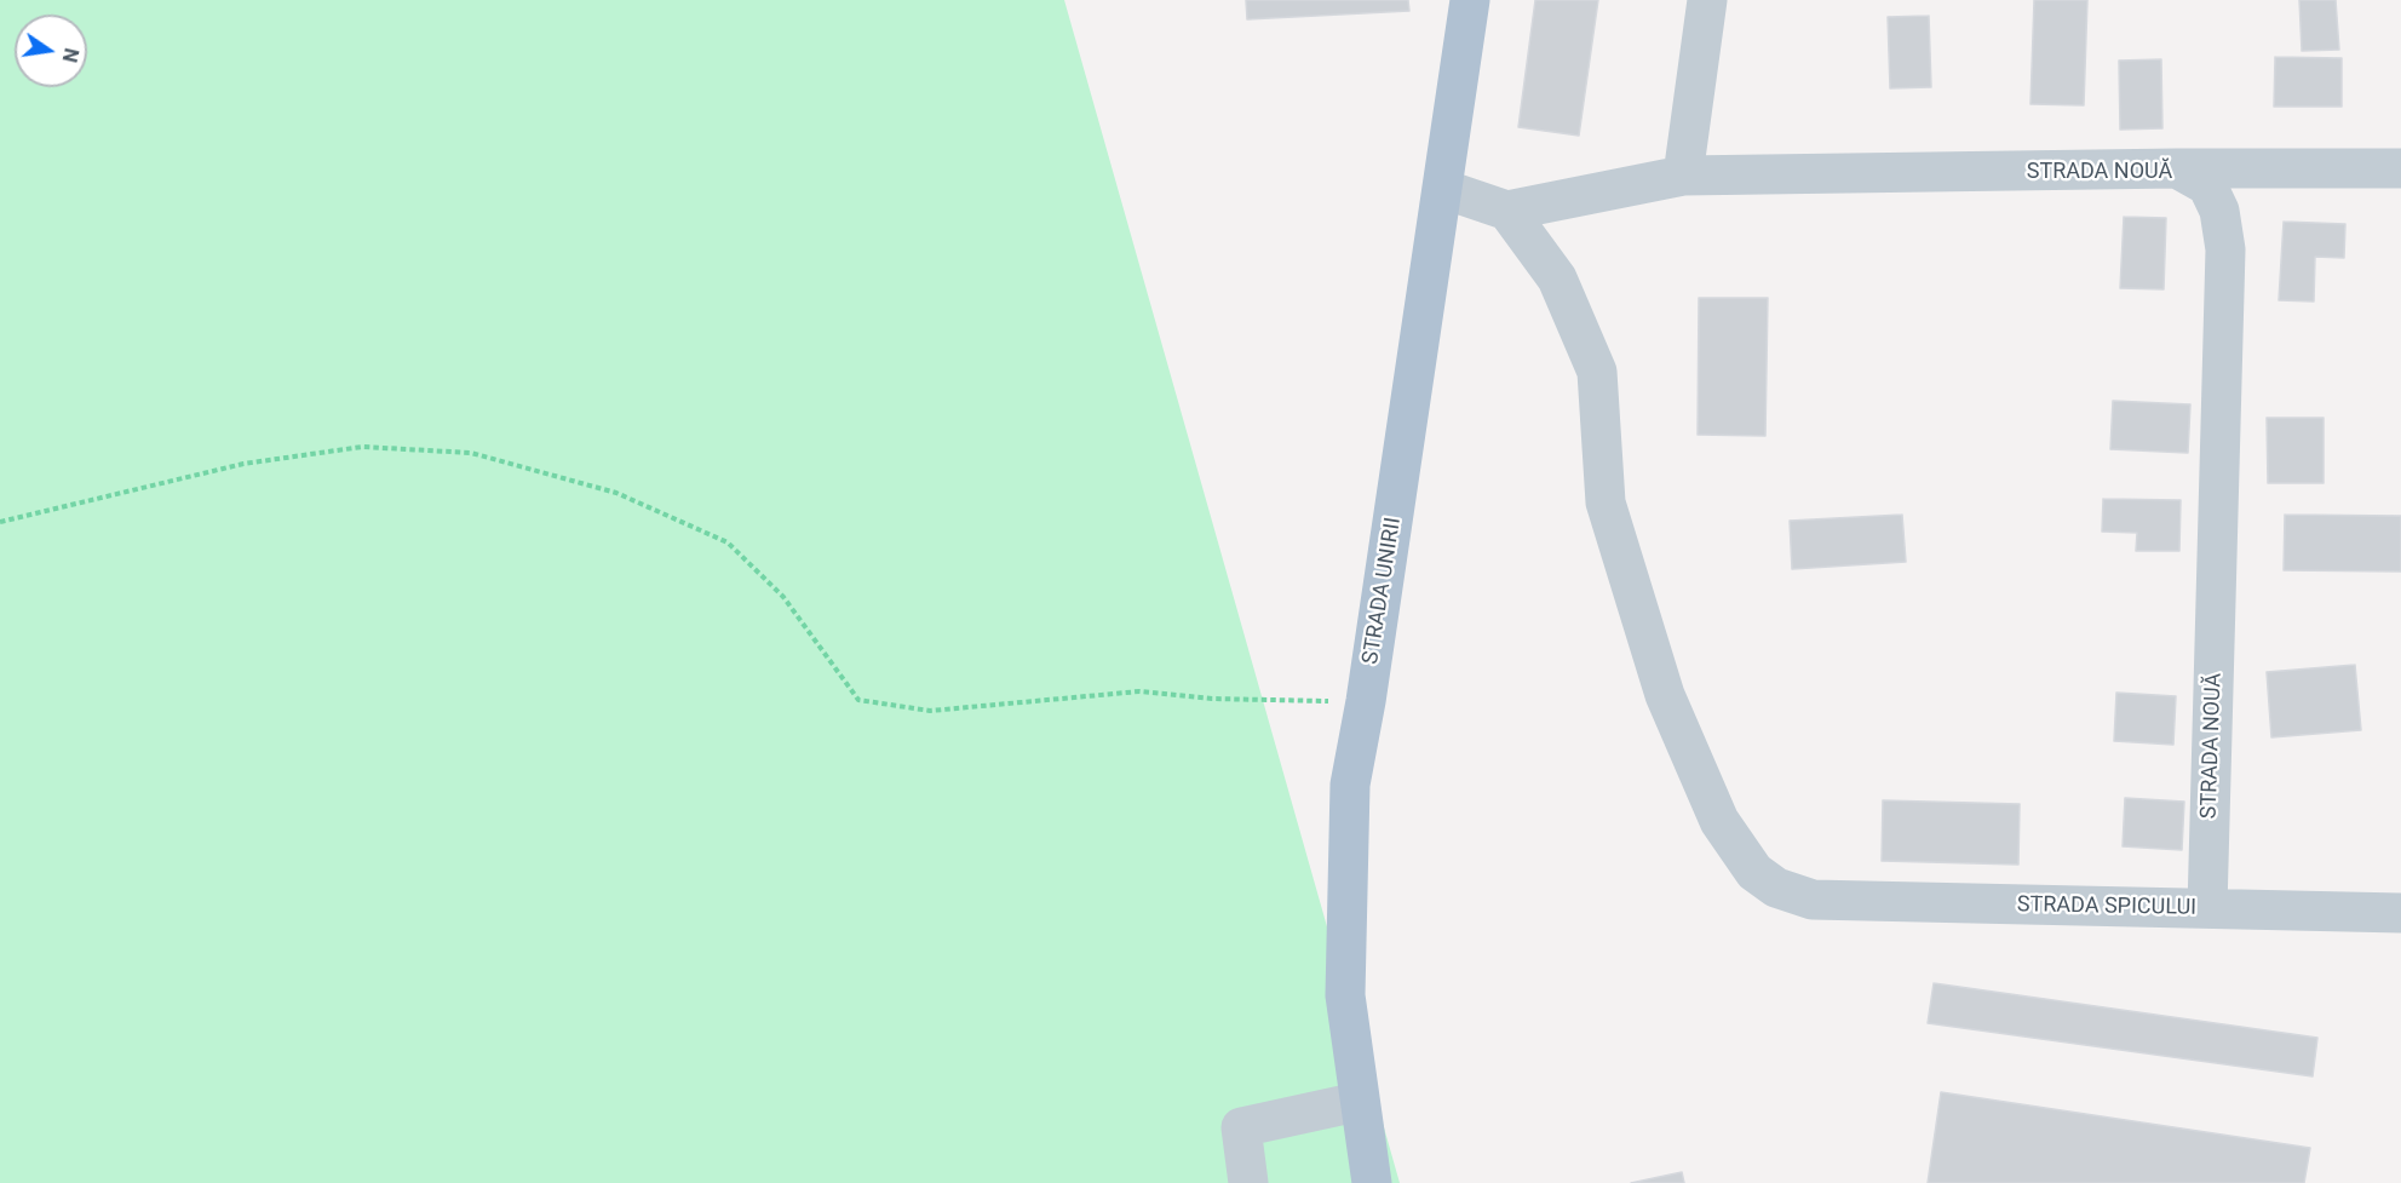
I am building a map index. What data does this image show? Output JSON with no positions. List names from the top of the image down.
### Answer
{
  "streets": {
    "main road": ["STRADA UNIRII"],
    "street": ["STRADA NOUĂ", "STRADA SPICULUI"]
  },
  "crossings": [
    ["STRADA NOUĂ", "STRADA SPICULUI"]
  ],
  "north": "right"
}
